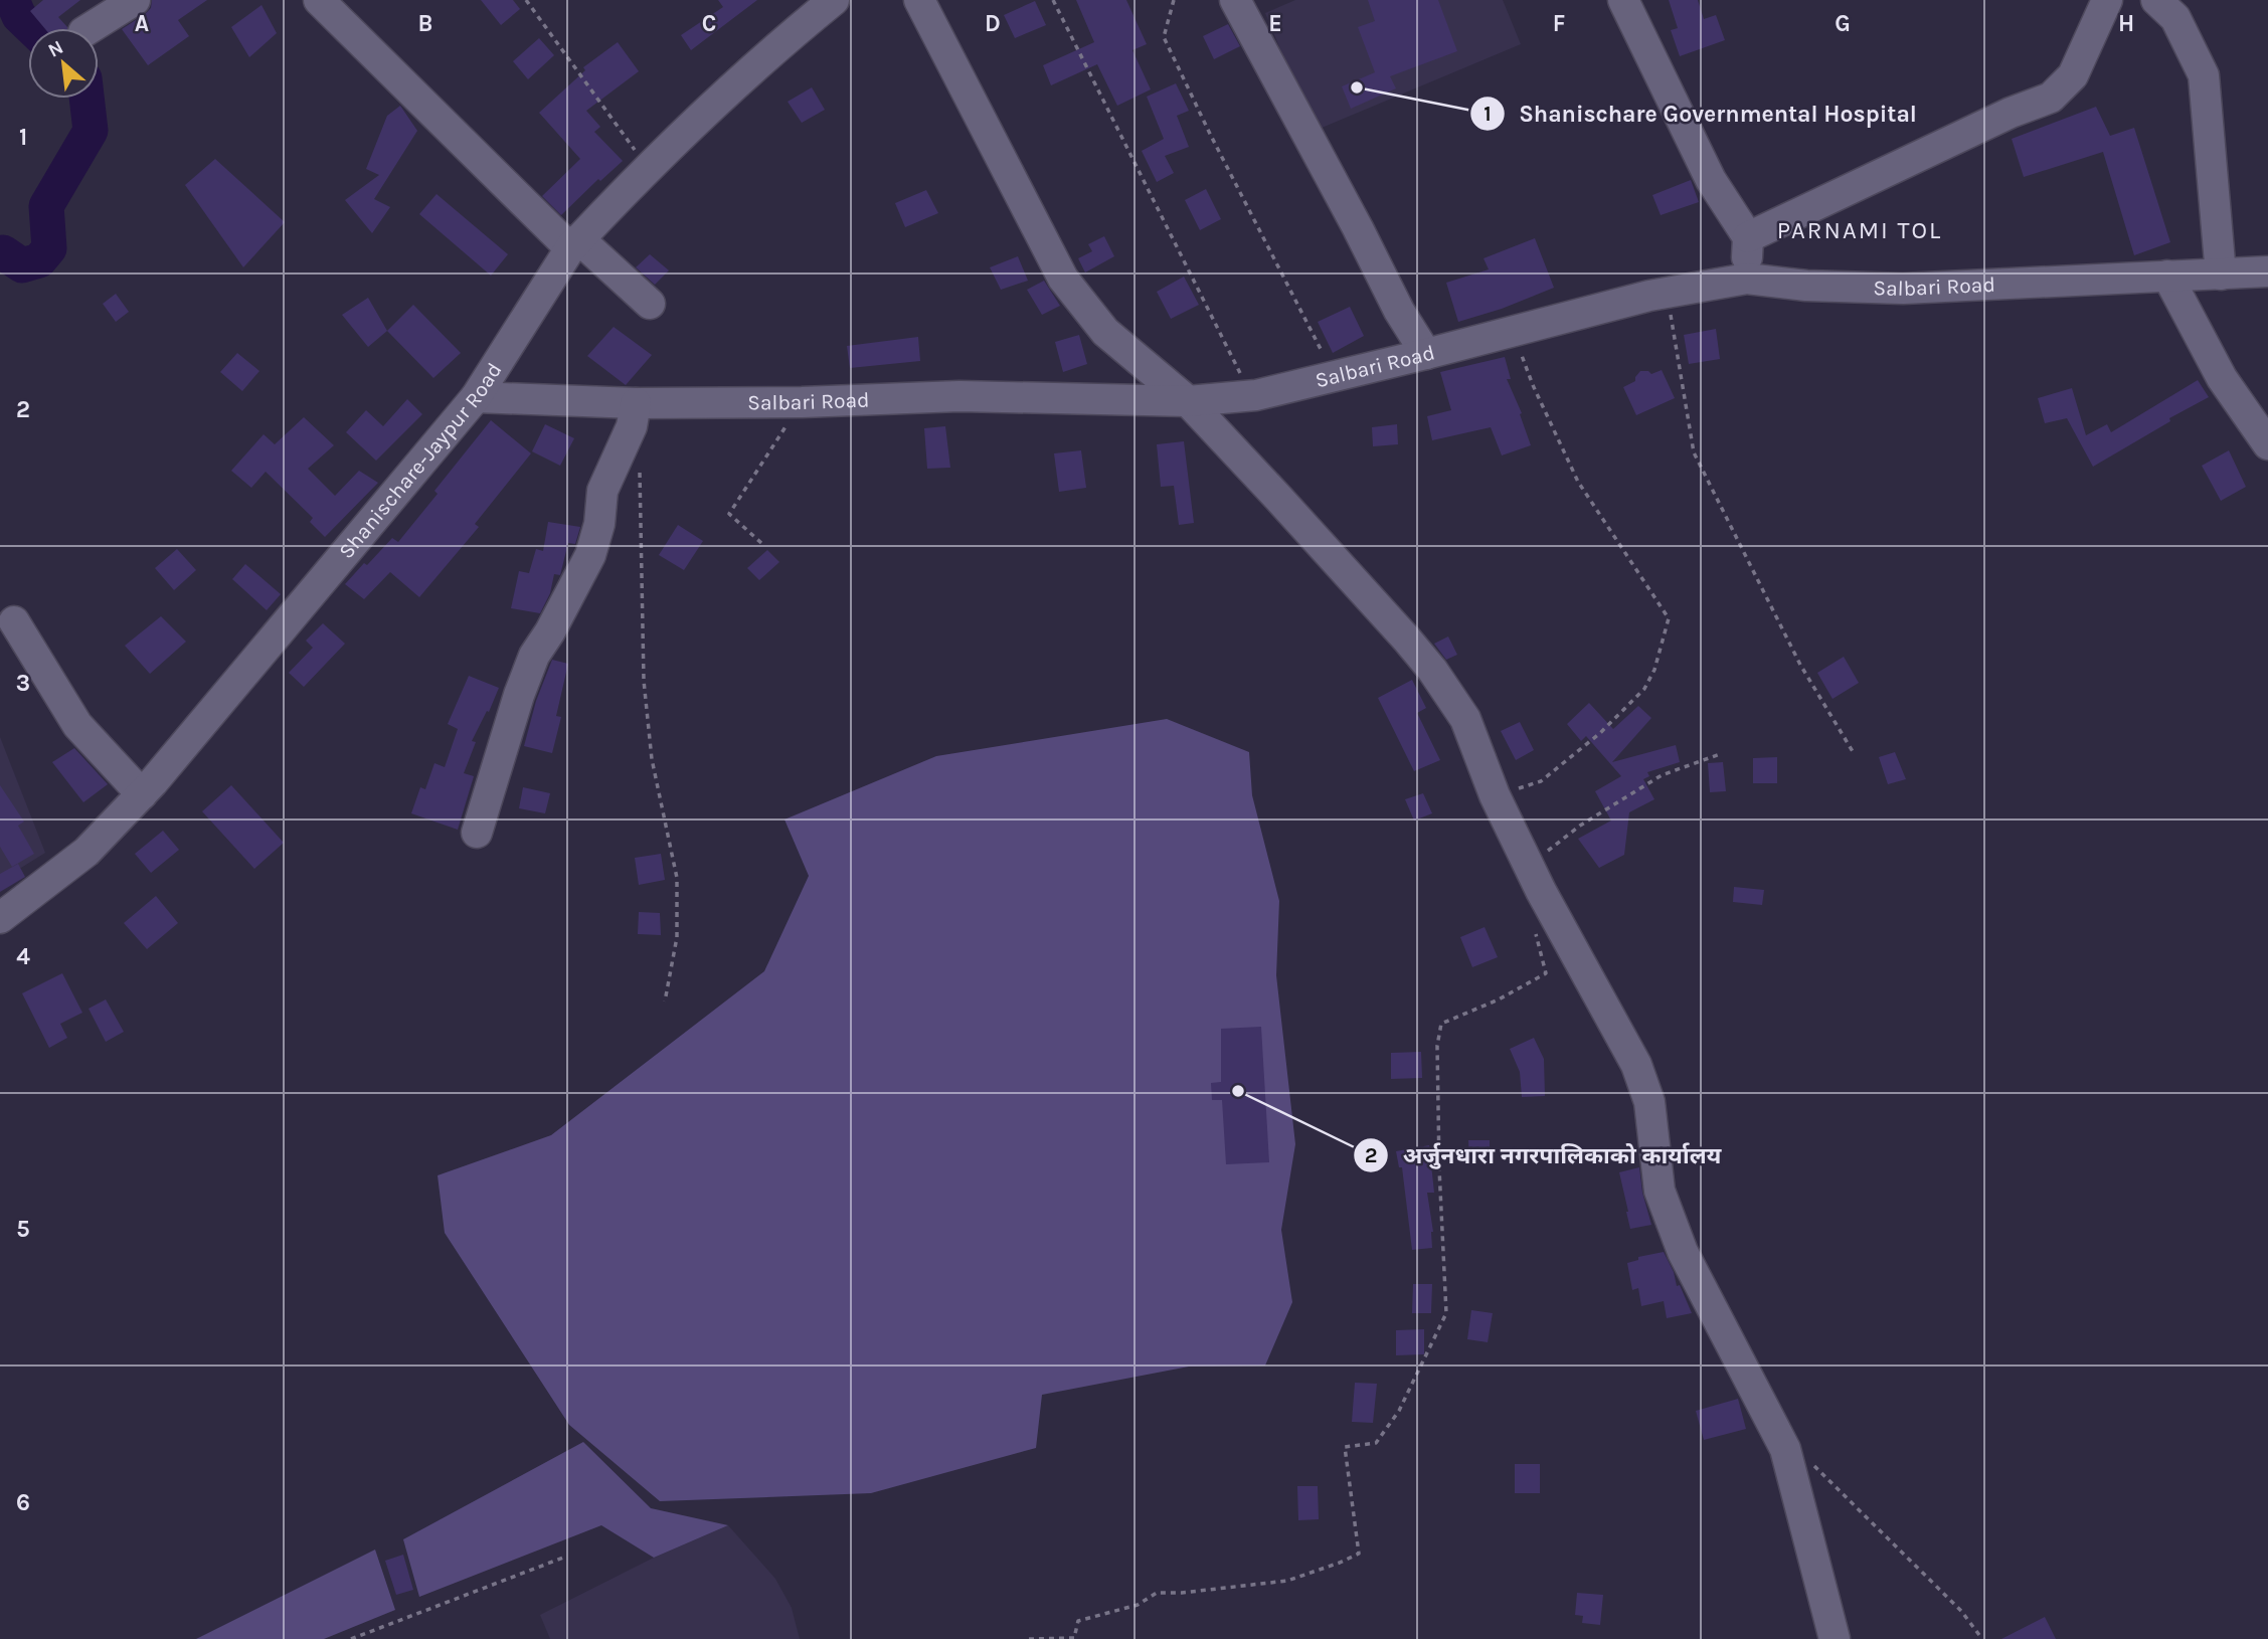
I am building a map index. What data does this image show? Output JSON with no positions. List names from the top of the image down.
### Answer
{
  "streets": {
    "street": ["Salbari Road", "Shanischare-Jaypur Road"]
  },
  "crossings": [
    ["Salbari Road", "Shanischare-Jaypur Road"]
  ],
  "districts": ["PARNAMI TOL"],
  "places": ["Shanischare Governmental Hospital", "अर्जुनधारा नगरपालिकाको कार्यालय"],
  "north": "top left",
  "grid": {
    "columns": [
      "A",
      "B",
      "C",
      "D",
      "E",
      "F",
      "G",
      "H"
    ],
    "rows": [
      "1",
      "2",
      "3",
      "4",
      "5",
      "6"
    ]
  }
}
